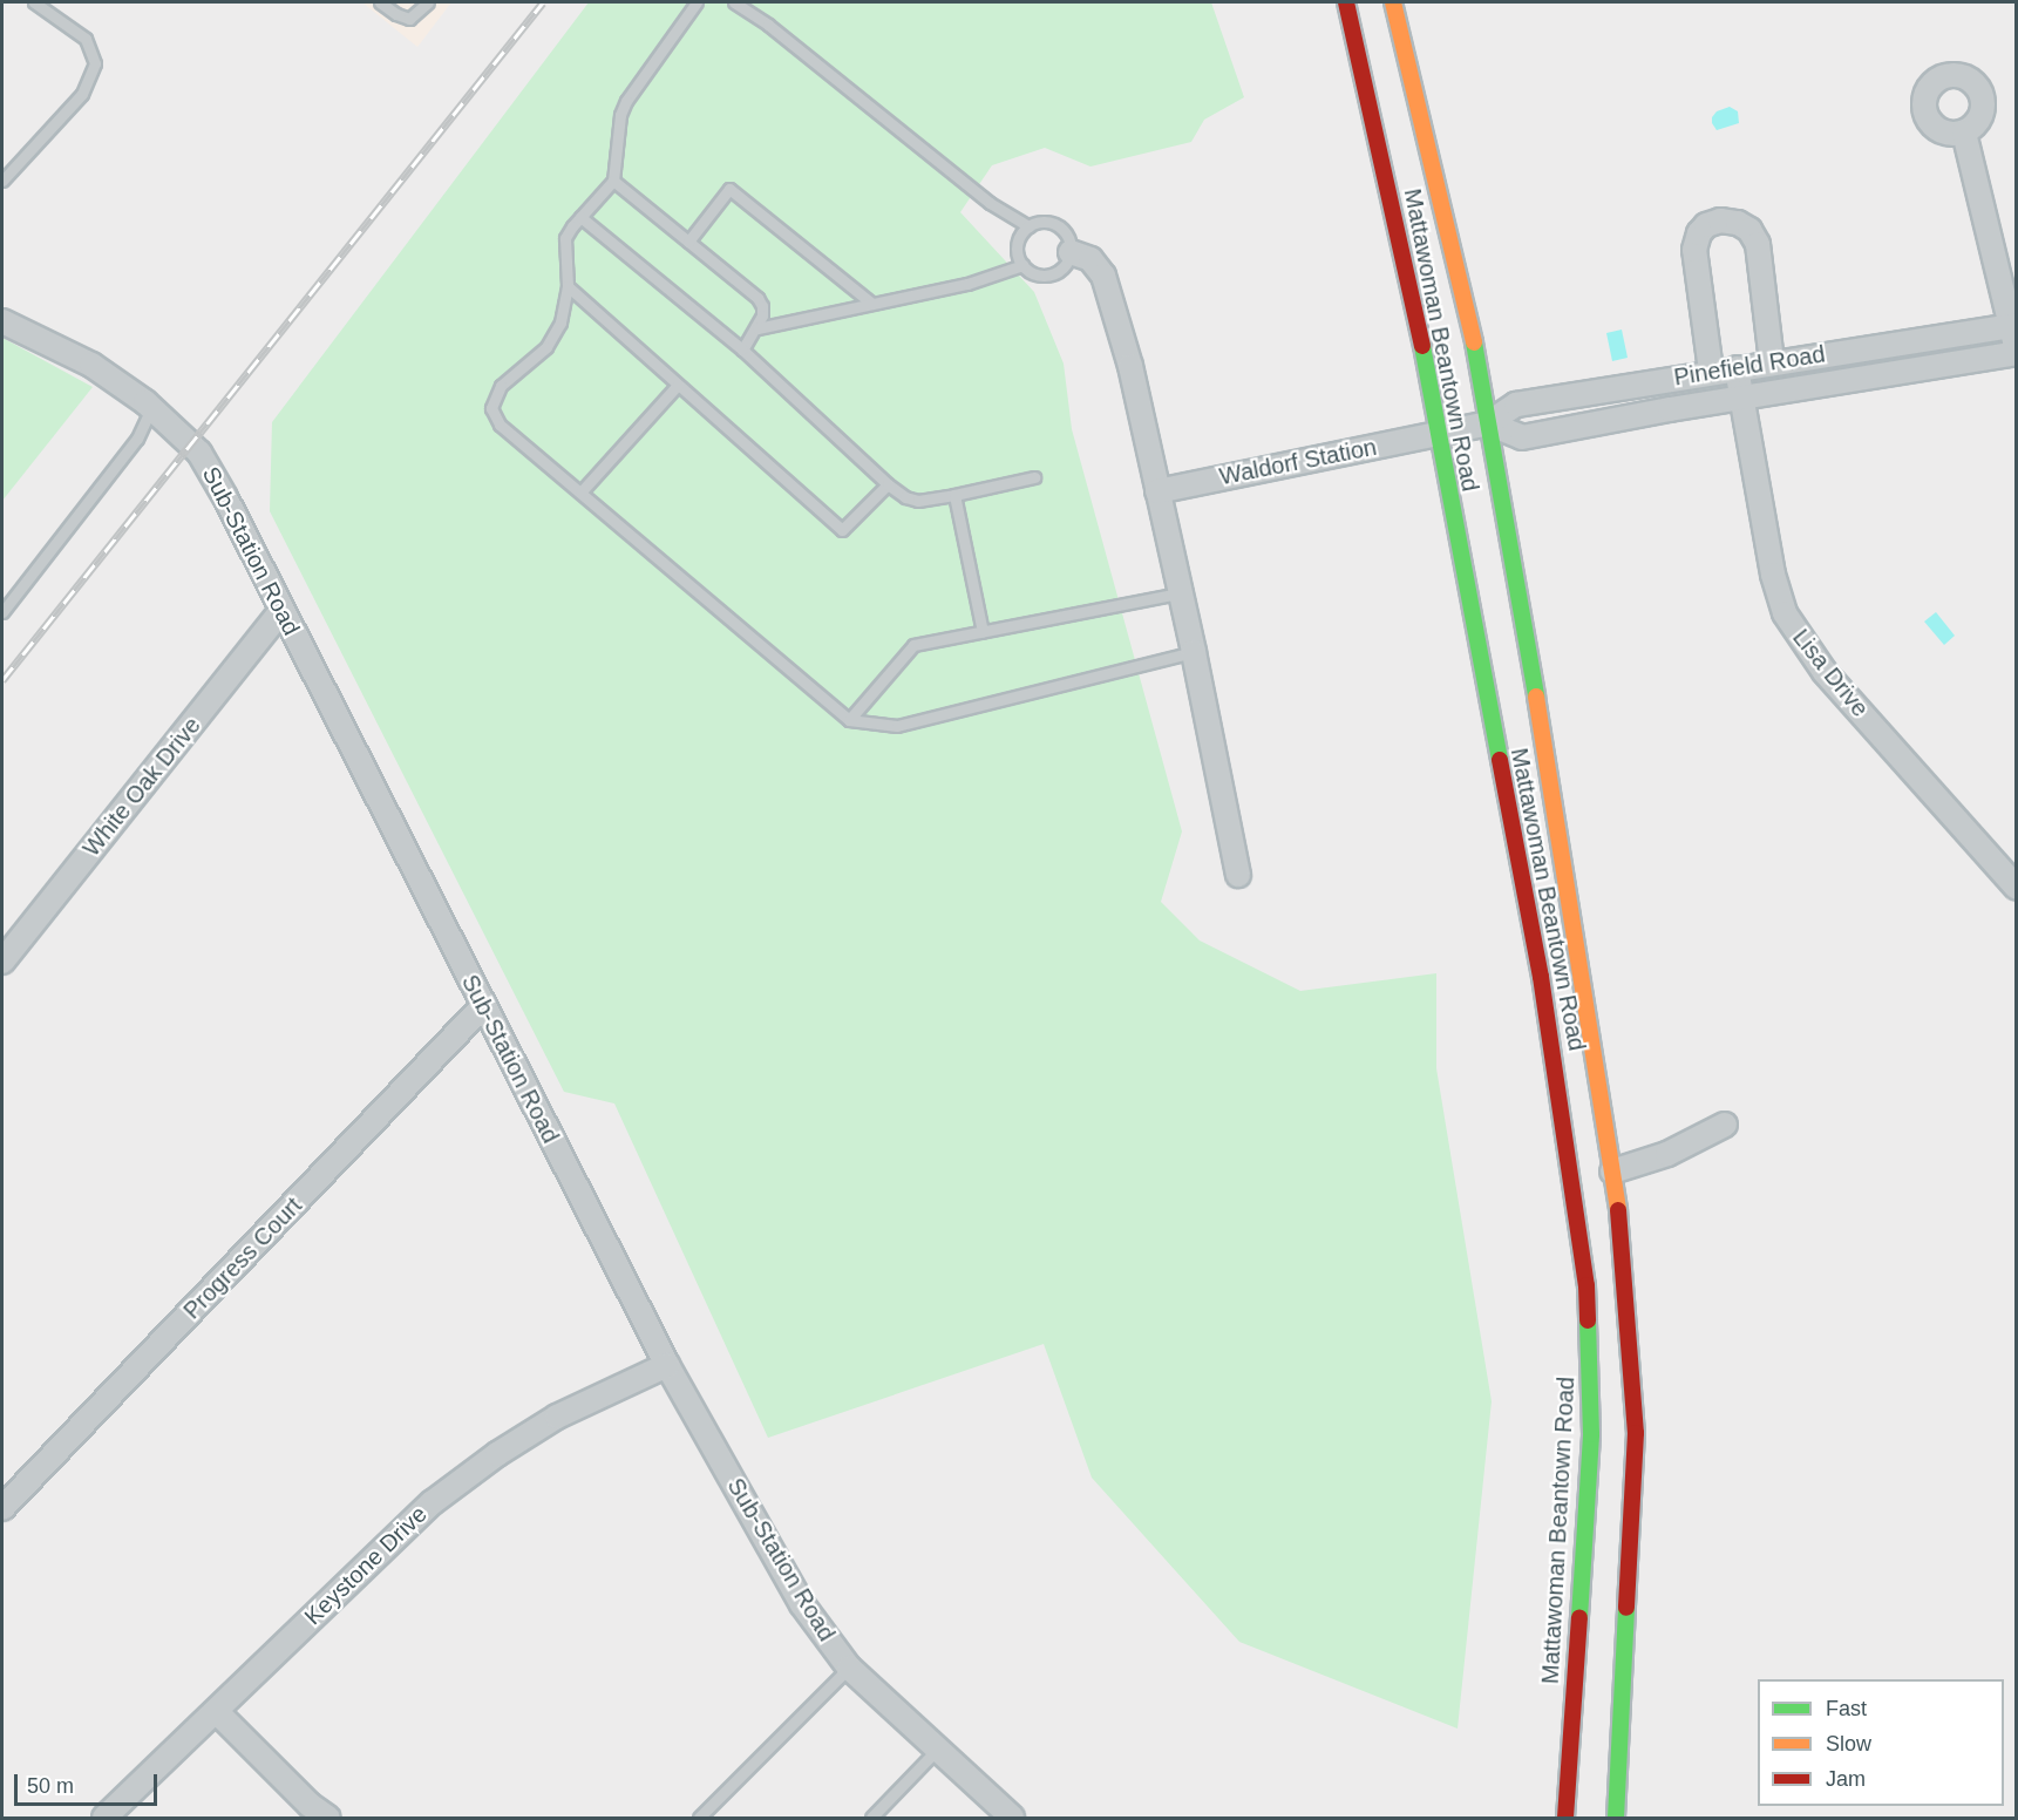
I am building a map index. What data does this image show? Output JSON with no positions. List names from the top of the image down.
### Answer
{
  "streets": {
    "highway": ["Mattawoman Beantown Road"],
    "street": [
      "Pinefield Road",
      "Waldorf Station",
      "Sub-Station Road",
      "Lisa Drive",
      "White Oak Drive",
      "Progress Court",
      "Keystone Drive"
    ]
  },
  "crossings": [
    ["Mattawoman Beantown Road", "Pinefield Road"],
    ["Mattawoman Beantown Road", "Waldorf Station"],
    ["Pinefield Road", "Waldorf Station"],
    ["Pinefield Road", "Lisa Drive"],
    ["Sub-Station Road", "White Oak Drive"],
    ["Sub-Station Road", "Progress Court"],
    ["Sub-Station Road", "Keystone Drive"]
  ],
  "legend": ["Fast", "Slow", "Jam"],
  "scale_bar": "50 m"
}
